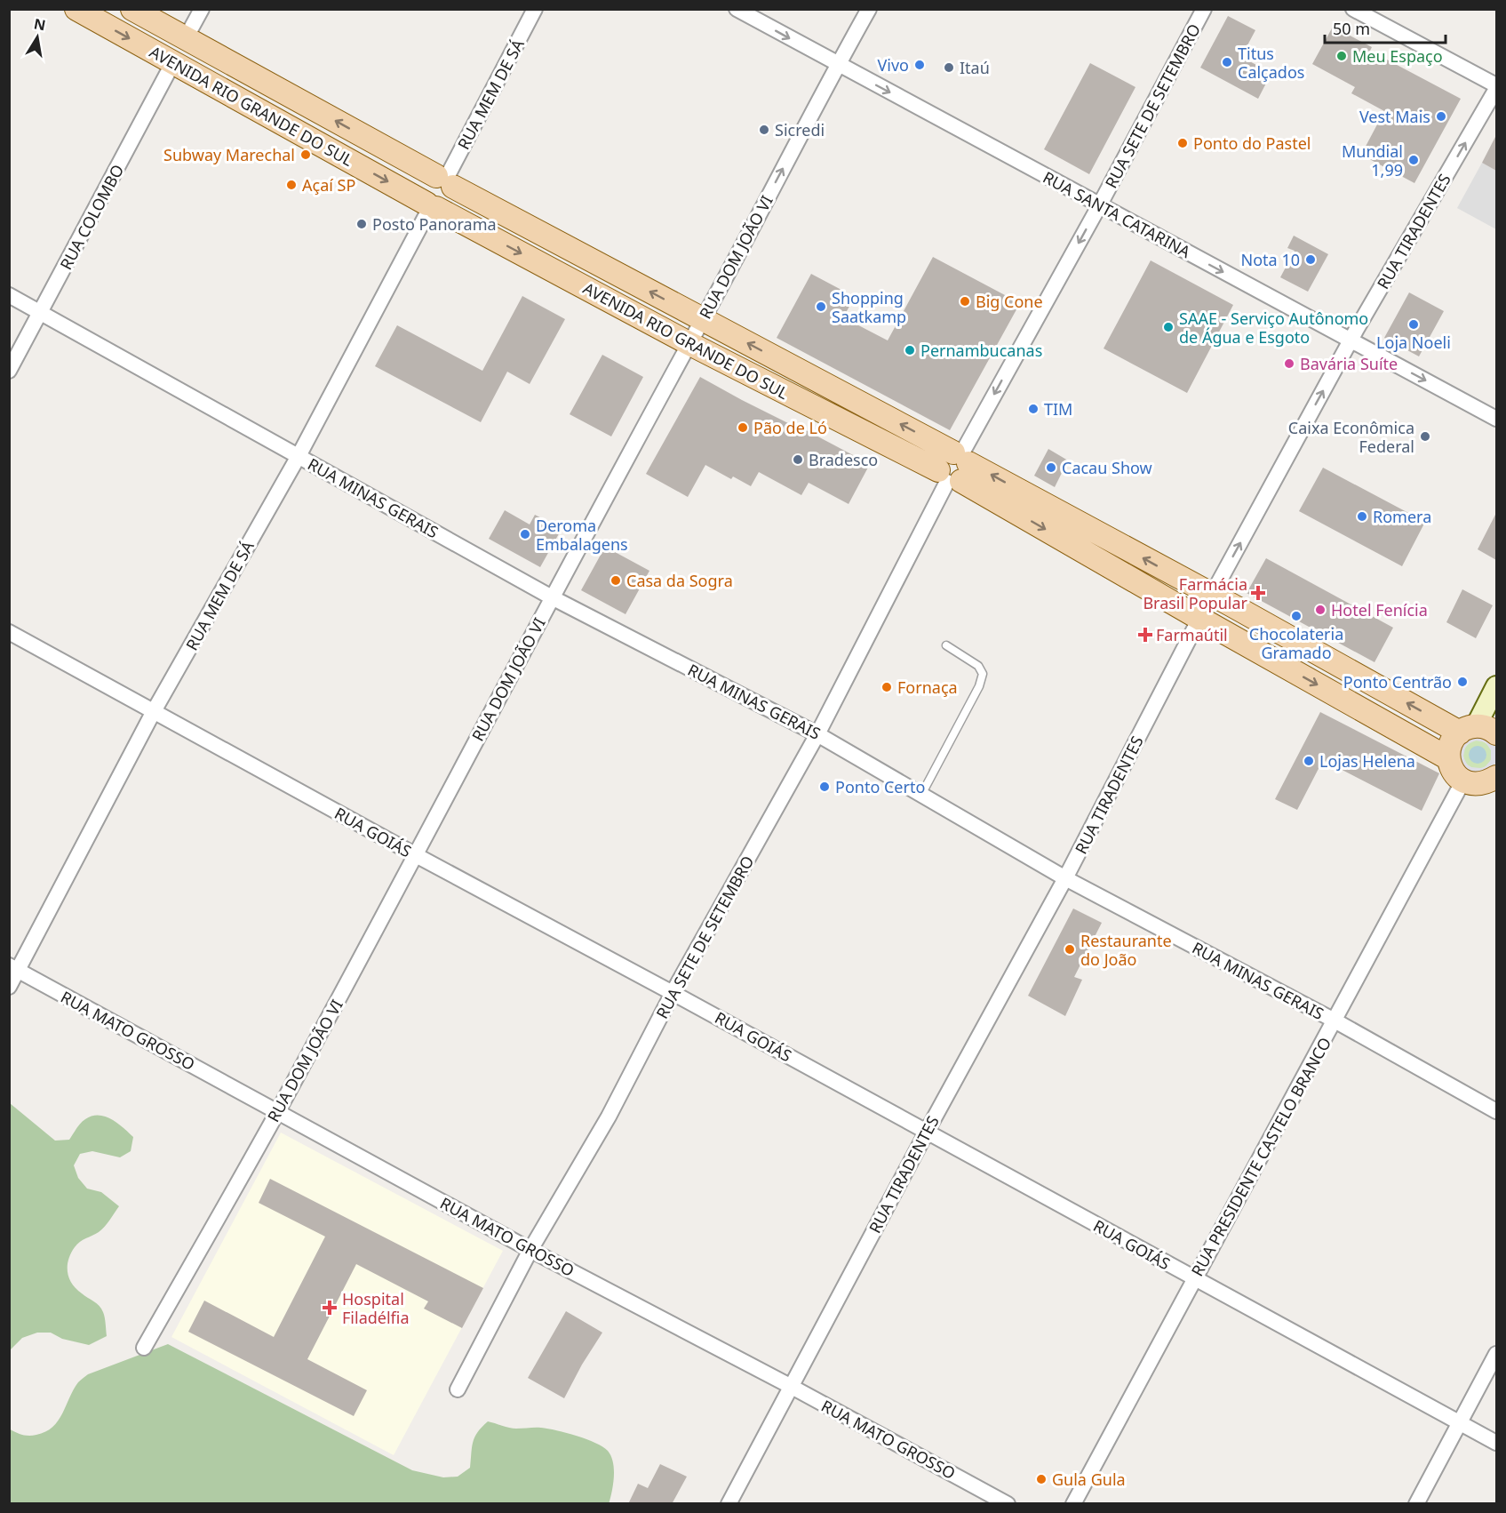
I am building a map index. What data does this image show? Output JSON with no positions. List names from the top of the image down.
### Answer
{
  "streets": {
    "main road": ["AVENIDA RIO GRANDE DO SUL"],
    "street": [
      "RUA MEM DE SÁ",
      "RUA SETE DE SETEMBRO",
      "RUA SANTA CATARINA",
      "RUA COLOMBO",
      "RUA TIRADENTES",
      "RUA DOM JOÃO VI",
      "RUA MINAS GERAIS",
      "RUA GOIÁS",
      "RUA MATO GROSSO",
      "RUA PRESIDENTE CASTELO BRANCO"
    ]
  },
  "crossings": [
    ["RUA MEM DE SÁ", "AVENIDA RIO GRANDE DO SUL"],
    ["RUA MEM DE SÁ", "RUA MINAS GERAIS"],
    ["RUA MEM DE SÁ", "RUA GOIÁS"],
    ["RUA MEM DE SÁ", "RUA MATO GROSSO"],
    ["AVENIDA RIO GRANDE DO SUL", "RUA SETE DE SETEMBRO"],
    ["AVENIDA RIO GRANDE DO SUL", "RUA COLOMBO"],
    ["AVENIDA RIO GRANDE DO SUL", "RUA TIRADENTES"],
    ["AVENIDA RIO GRANDE DO SUL", "RUA DOM JOÃO VI"],
    ["AVENIDA RIO GRANDE DO SUL", "RUA PRESIDENTE CASTELO BRANCO"],
    ["RUA SETE DE SETEMBRO", "RUA SANTA CATARINA"],
    ["RUA SETE DE SETEMBRO", "RUA MINAS GERAIS"],
    ["RUA SETE DE SETEMBRO", "RUA GOIÁS"],
    ["RUA SETE DE SETEMBRO", "RUA MATO GROSSO"],
    ["RUA SANTA CATARINA", "RUA TIRADENTES"],
    ["RUA SANTA CATARINA", "RUA DOM JOÃO VI"],
    ["RUA COLOMBO", "RUA MINAS GERAIS"],
    ["RUA TIRADENTES", "RUA MINAS GERAIS"],
    ["RUA TIRADENTES", "RUA GOIÁS"],
    ["RUA TIRADENTES", "RUA MATO GROSSO"],
    ["RUA DOM JOÃO VI", "RUA MINAS GERAIS"],
    ["RUA DOM JOÃO VI", "RUA GOIÁS"],
    ["RUA DOM JOÃO VI", "RUA MATO GROSSO"],
    ["RUA MINAS GERAIS", "RUA PRESIDENTE CASTELO BRANCO"],
    ["RUA GOIÁS", "RUA PRESIDENTE CASTELO BRANCO"]
  ],
  "one_way": ["RUA SANTA CATARINA", "RUA TIRADENTES"],
  "places": {
    "other": [
      "Meu Espaço",
      "Titus Calçados",
      "Vivo",
      "Itaú",
      "Vest Mais",
      "Sicredi",
      "Ponto do Pastel",
      "Subway Marechal",
      "Mundial 1,99",
      "Açaí SP",
      "Posto Panorama",
      "Nota 10",
      "Big Cone",
      "Shopping Saatkamp",
      "Loja Noeli",
      "SAAE - Serviço Autônomo de Água e Esgoto",
      "Pernambucanas",
      "Bavária Suíte",
      "TIM",
      "Pão de Ló",
      "Caixa Econômica Federal",
      "Bradesco",
      "Cacau Show",
      "Romera",
      "Deroma Embalagens",
      "Casa da Sogra",
      "Hotel Fenícia",
      "Chocolateria Gramado",
      "Ponto Centrão",
      "Fornaça",
      "Lojas Helena",
      "Ponto Certo",
      "Restaurante do João",
      "Gula Gula"
    ],
    "health": ["Farmácia Brasil Popular", "Farmaútil", "Hospital Filadélfia"]
  },
  "scale_bar": "50 m",
  "north": "top"
}
